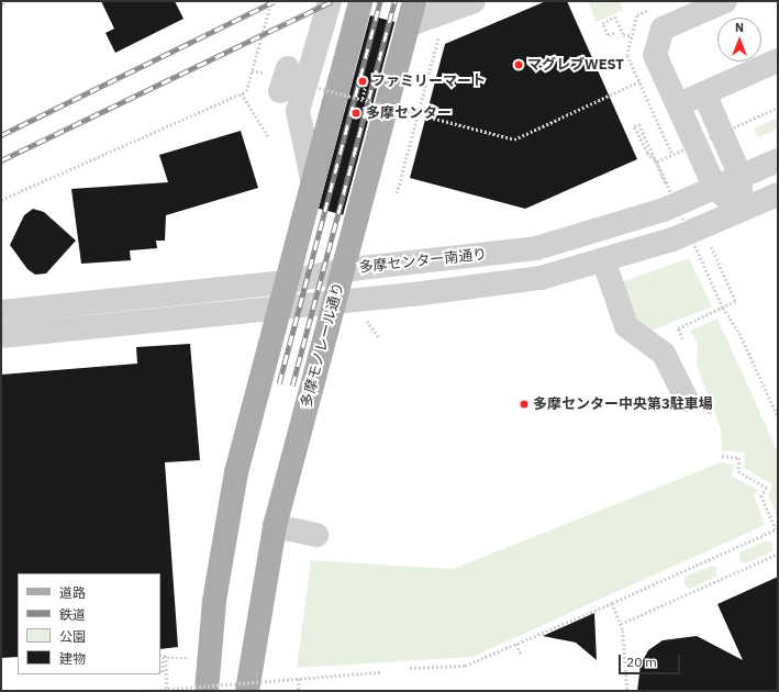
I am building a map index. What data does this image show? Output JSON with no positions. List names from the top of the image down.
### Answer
{
  "streets": {
    "main road": ["多摩モノレール通り"],
    "street": ["多摩センター南通り"]
  },
  "crossings": [
    ["多摩センター南通り", "多摩モノレール通り"]
  ],
  "places": [
    "マグレブWEST",
    "ファミリーマート",
    "多摩センター",
    "多摩センター中央第3駐車場"
  ],
  "legend": [
    "道路",
    "鉄道",
    "公園",
    "建物"
  ],
  "scale_bar": "20 m",
  "north": "top"
}
